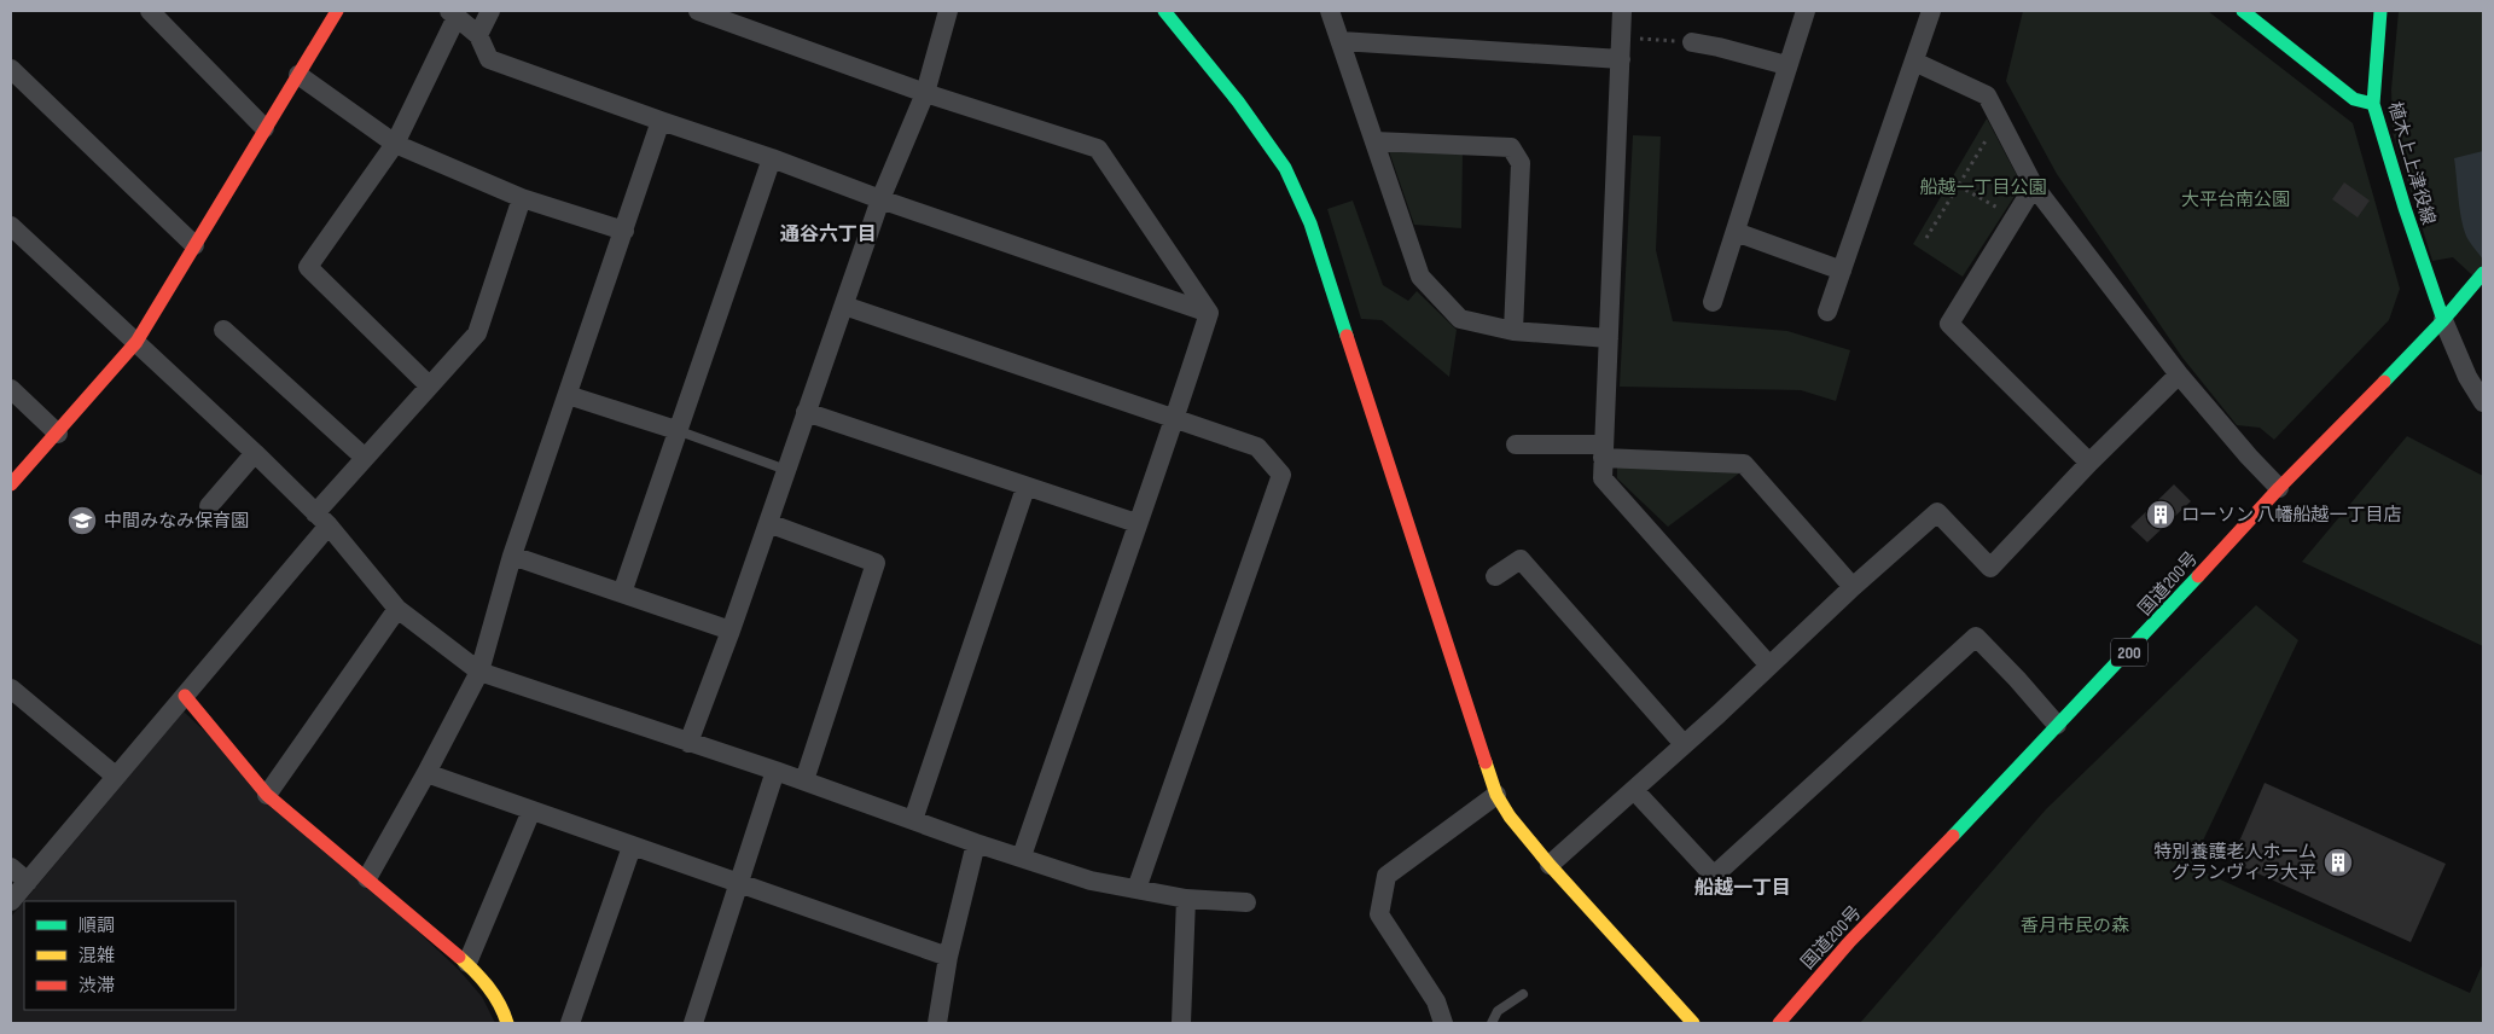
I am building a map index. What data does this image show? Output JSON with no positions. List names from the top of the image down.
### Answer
{
  "streets": {
    "main road": ["植木上上津役線", "国道200号", "200"]
  },
  "crossings": [
    ["植木上上津役線", "国道200号"]
  ],
  "districts": ["通谷六丁目", "船越一丁目"],
  "parks": ["船越一丁目公園", "大平台南公園", "香月市民の森"],
  "places": {
    "building": ["ローソン 八幡船越一丁目店", "特別養護老人ホーム グランヴィラ大平"],
    "school or university": ["中間みなみ保育園"]
  },
  "legend": ["順調", "混雑", "渋滞"]
}
